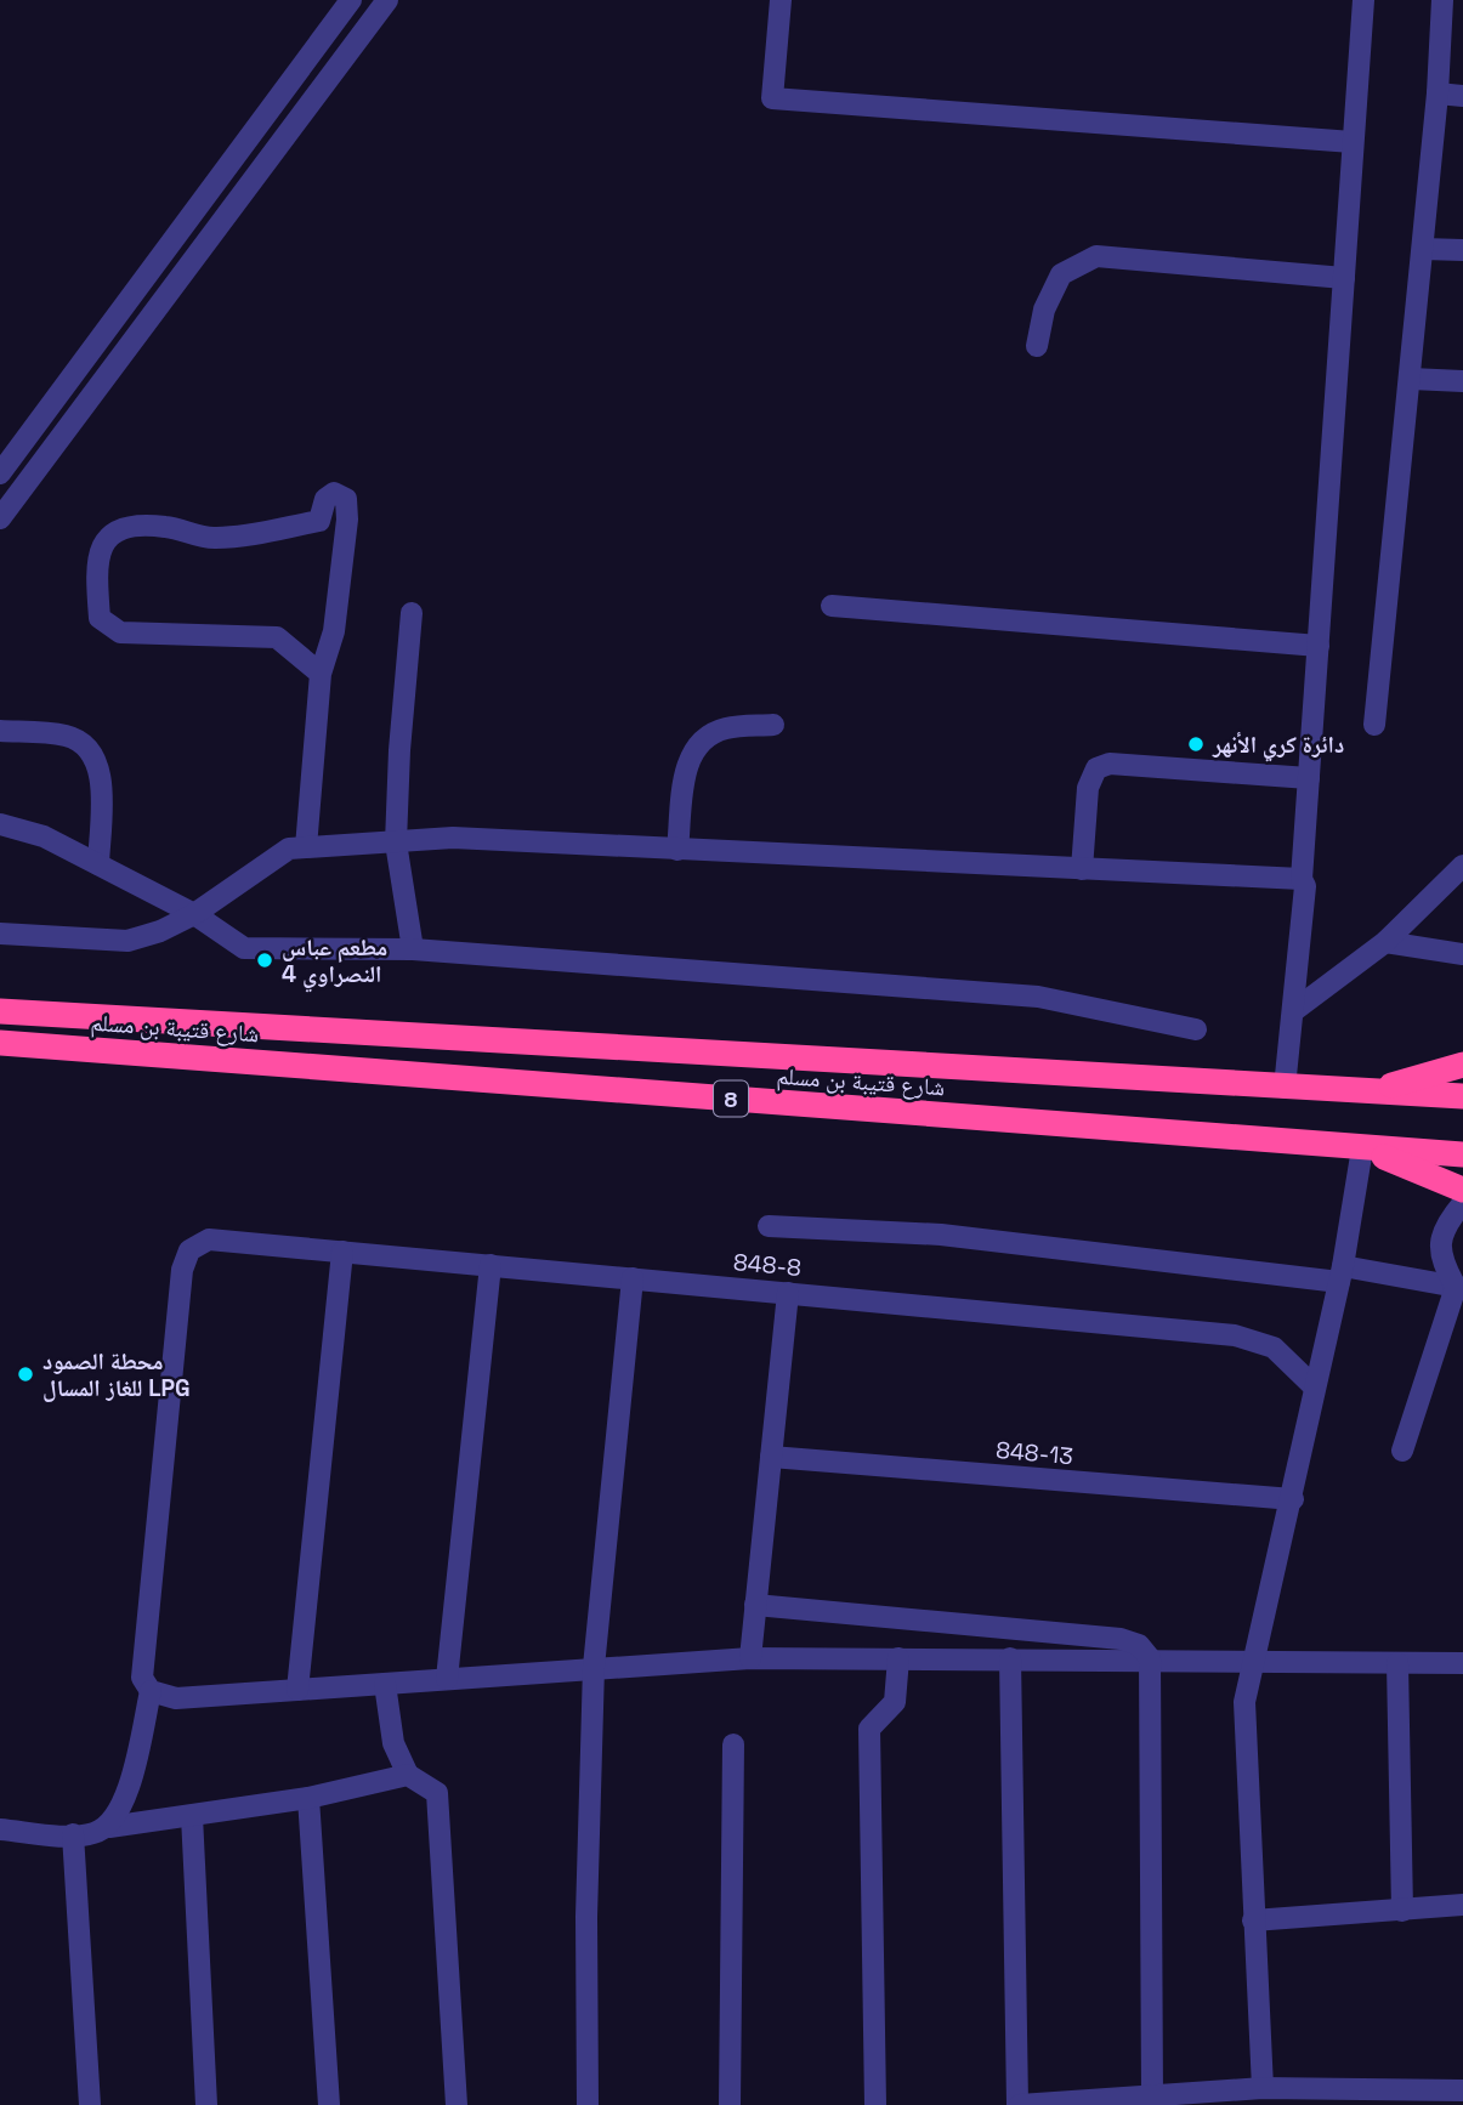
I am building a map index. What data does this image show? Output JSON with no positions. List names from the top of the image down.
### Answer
{
  "streets": {
    "highway": ["شارع قتيبة بن مسلم", "8"],
    "street": ["848-8", "848-13"]
  },
  "places": ["دائرة كري الأنهر", "مطعم عباس النصراوي 4", "محطة الصمود للغاز المسال LPG"]
}
